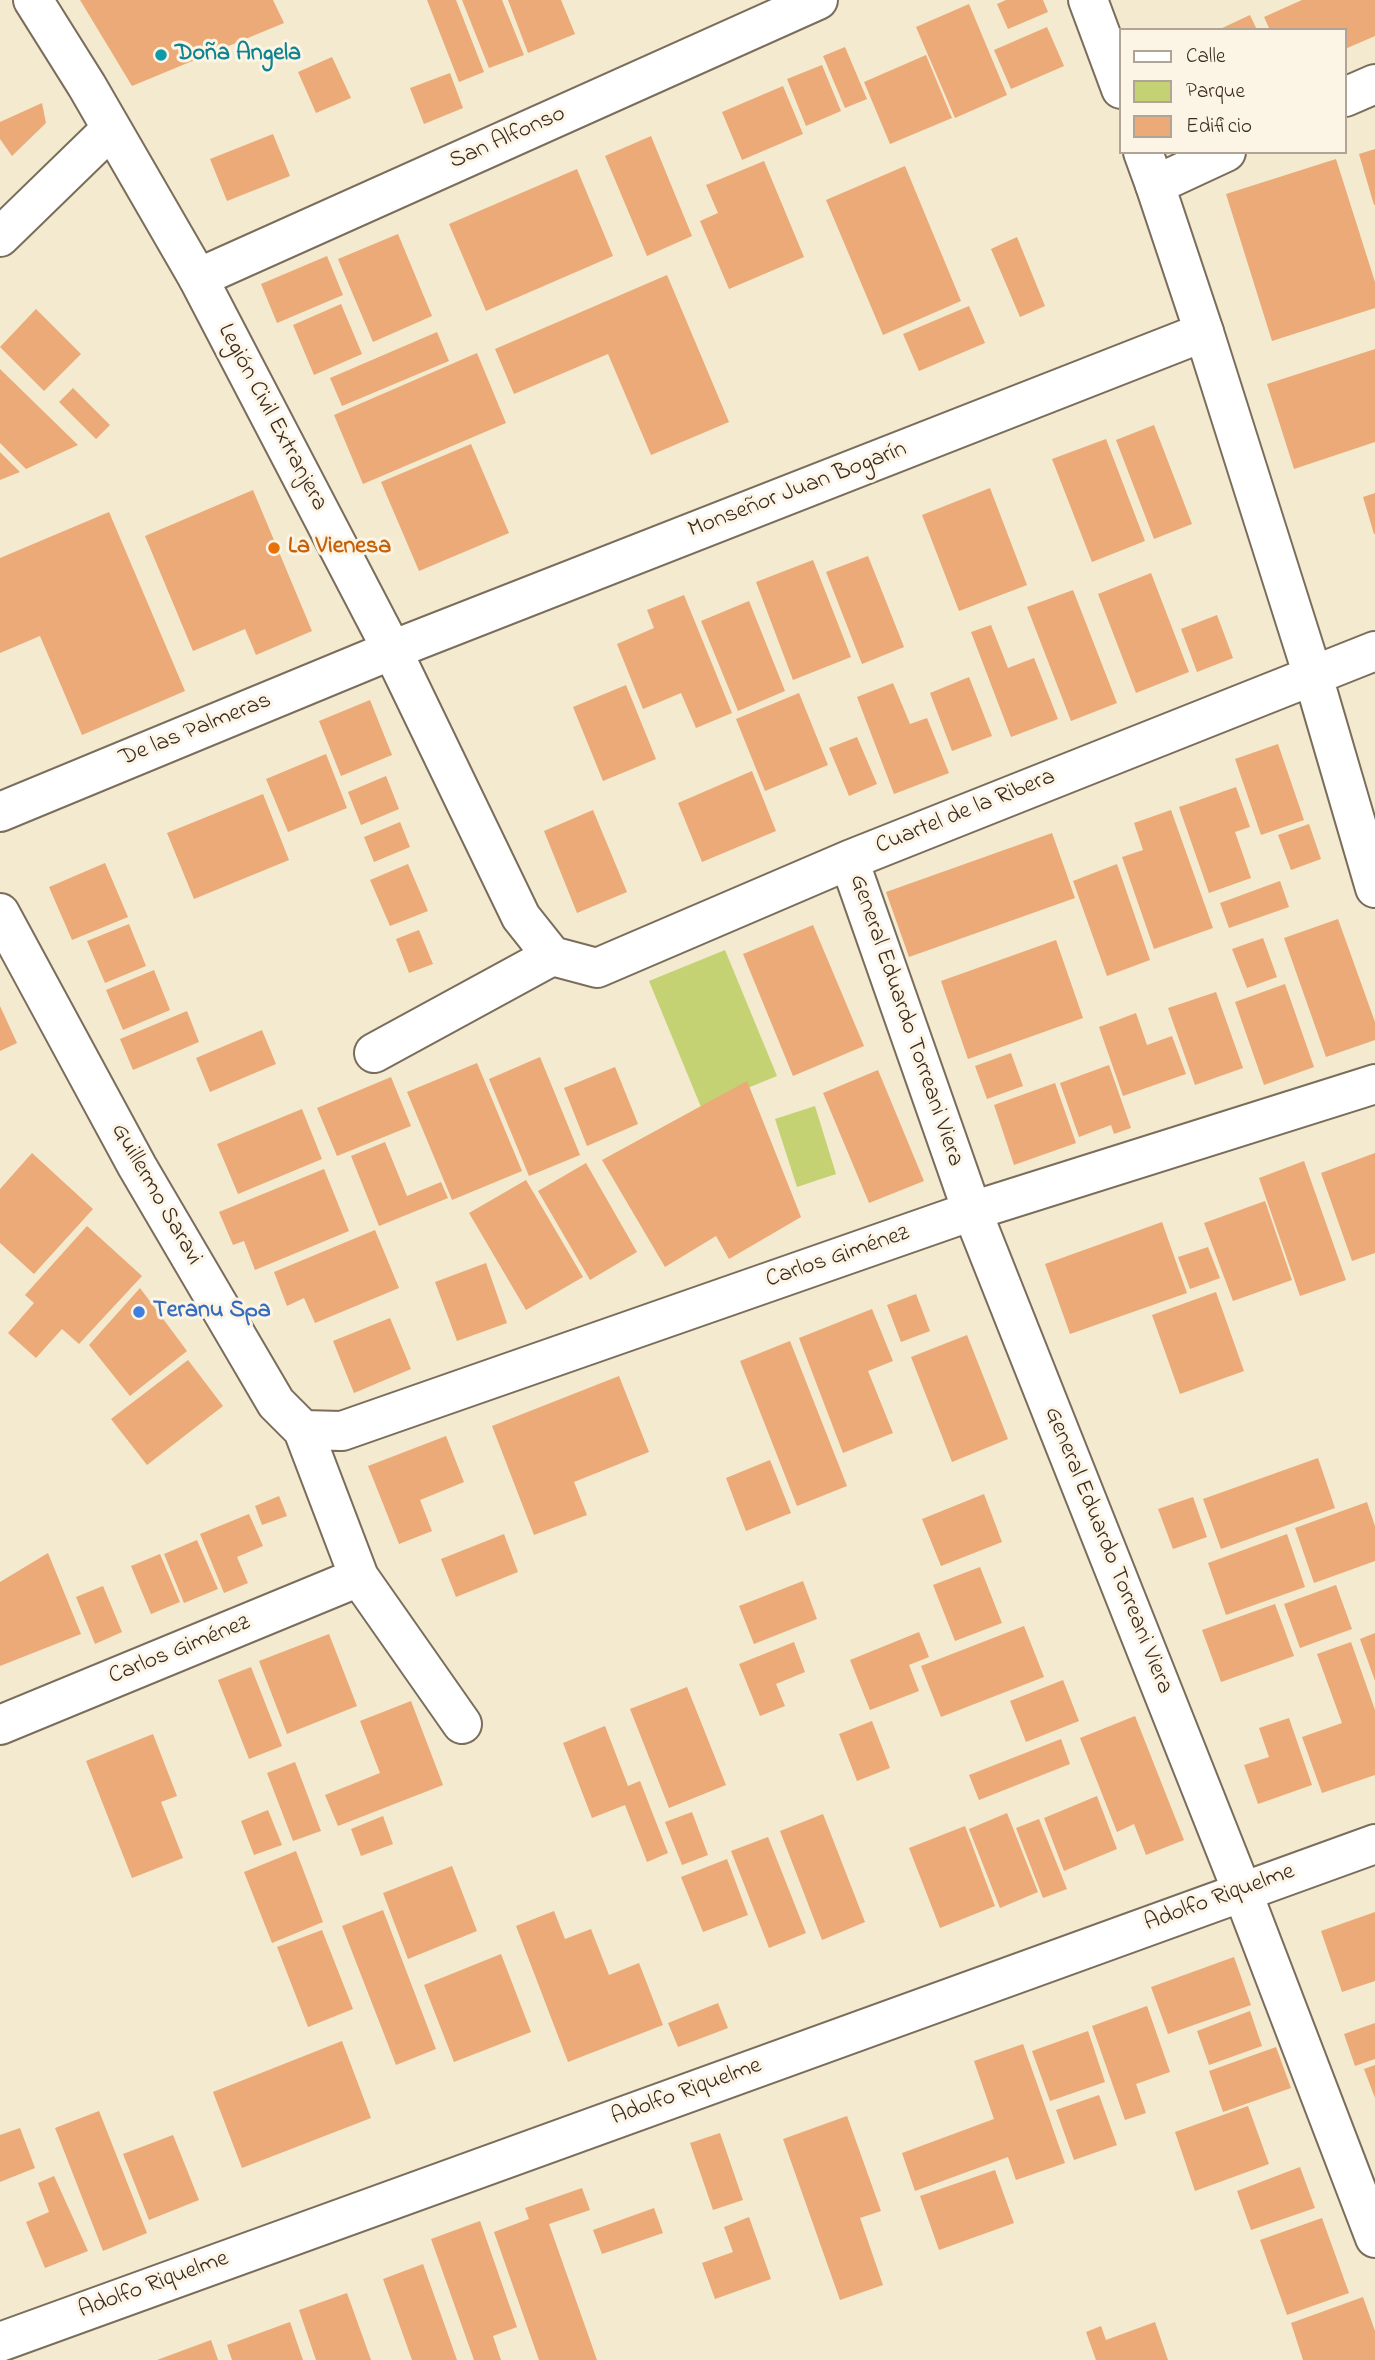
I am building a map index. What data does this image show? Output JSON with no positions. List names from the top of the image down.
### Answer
{
  "streets": {
    "street": [
      "San Alfonso",
      "Legión Civil Extranjera",
      "Monseñor Juan Bogarín",
      "De las Palmeras",
      "Cuartel de la Ribera",
      "General Eduardo Torreani Viera",
      "Guillermo Saravi",
      "Carlos Giménez",
      "Adolfo Riquelme"
    ]
  },
  "crossings": [
    ["San Alfonso", "Legión Civil Extranjera"],
    ["Legión Civil Extranjera", "Monseñor Juan Bogarín"],
    ["Legión Civil Extranjera", "De las Palmeras"],
    ["Legión Civil Extranjera", "Cuartel de la Ribera"],
    ["Monseñor Juan Bogarín", "De las Palmeras"],
    ["Cuartel de la Ribera", "General Eduardo Torreani Viera"],
    ["General Eduardo Torreani Viera", "Carlos Giménez"],
    ["General Eduardo Torreani Viera", "Adolfo Riquelme"],
    ["Guillermo Saravi", "Carlos Giménez"]
  ],
  "places": ["Doña Angela", "La Vienesa", "Teranu Spa"],
  "legend": ["Calle", "Parque", "Edificio"]
}
